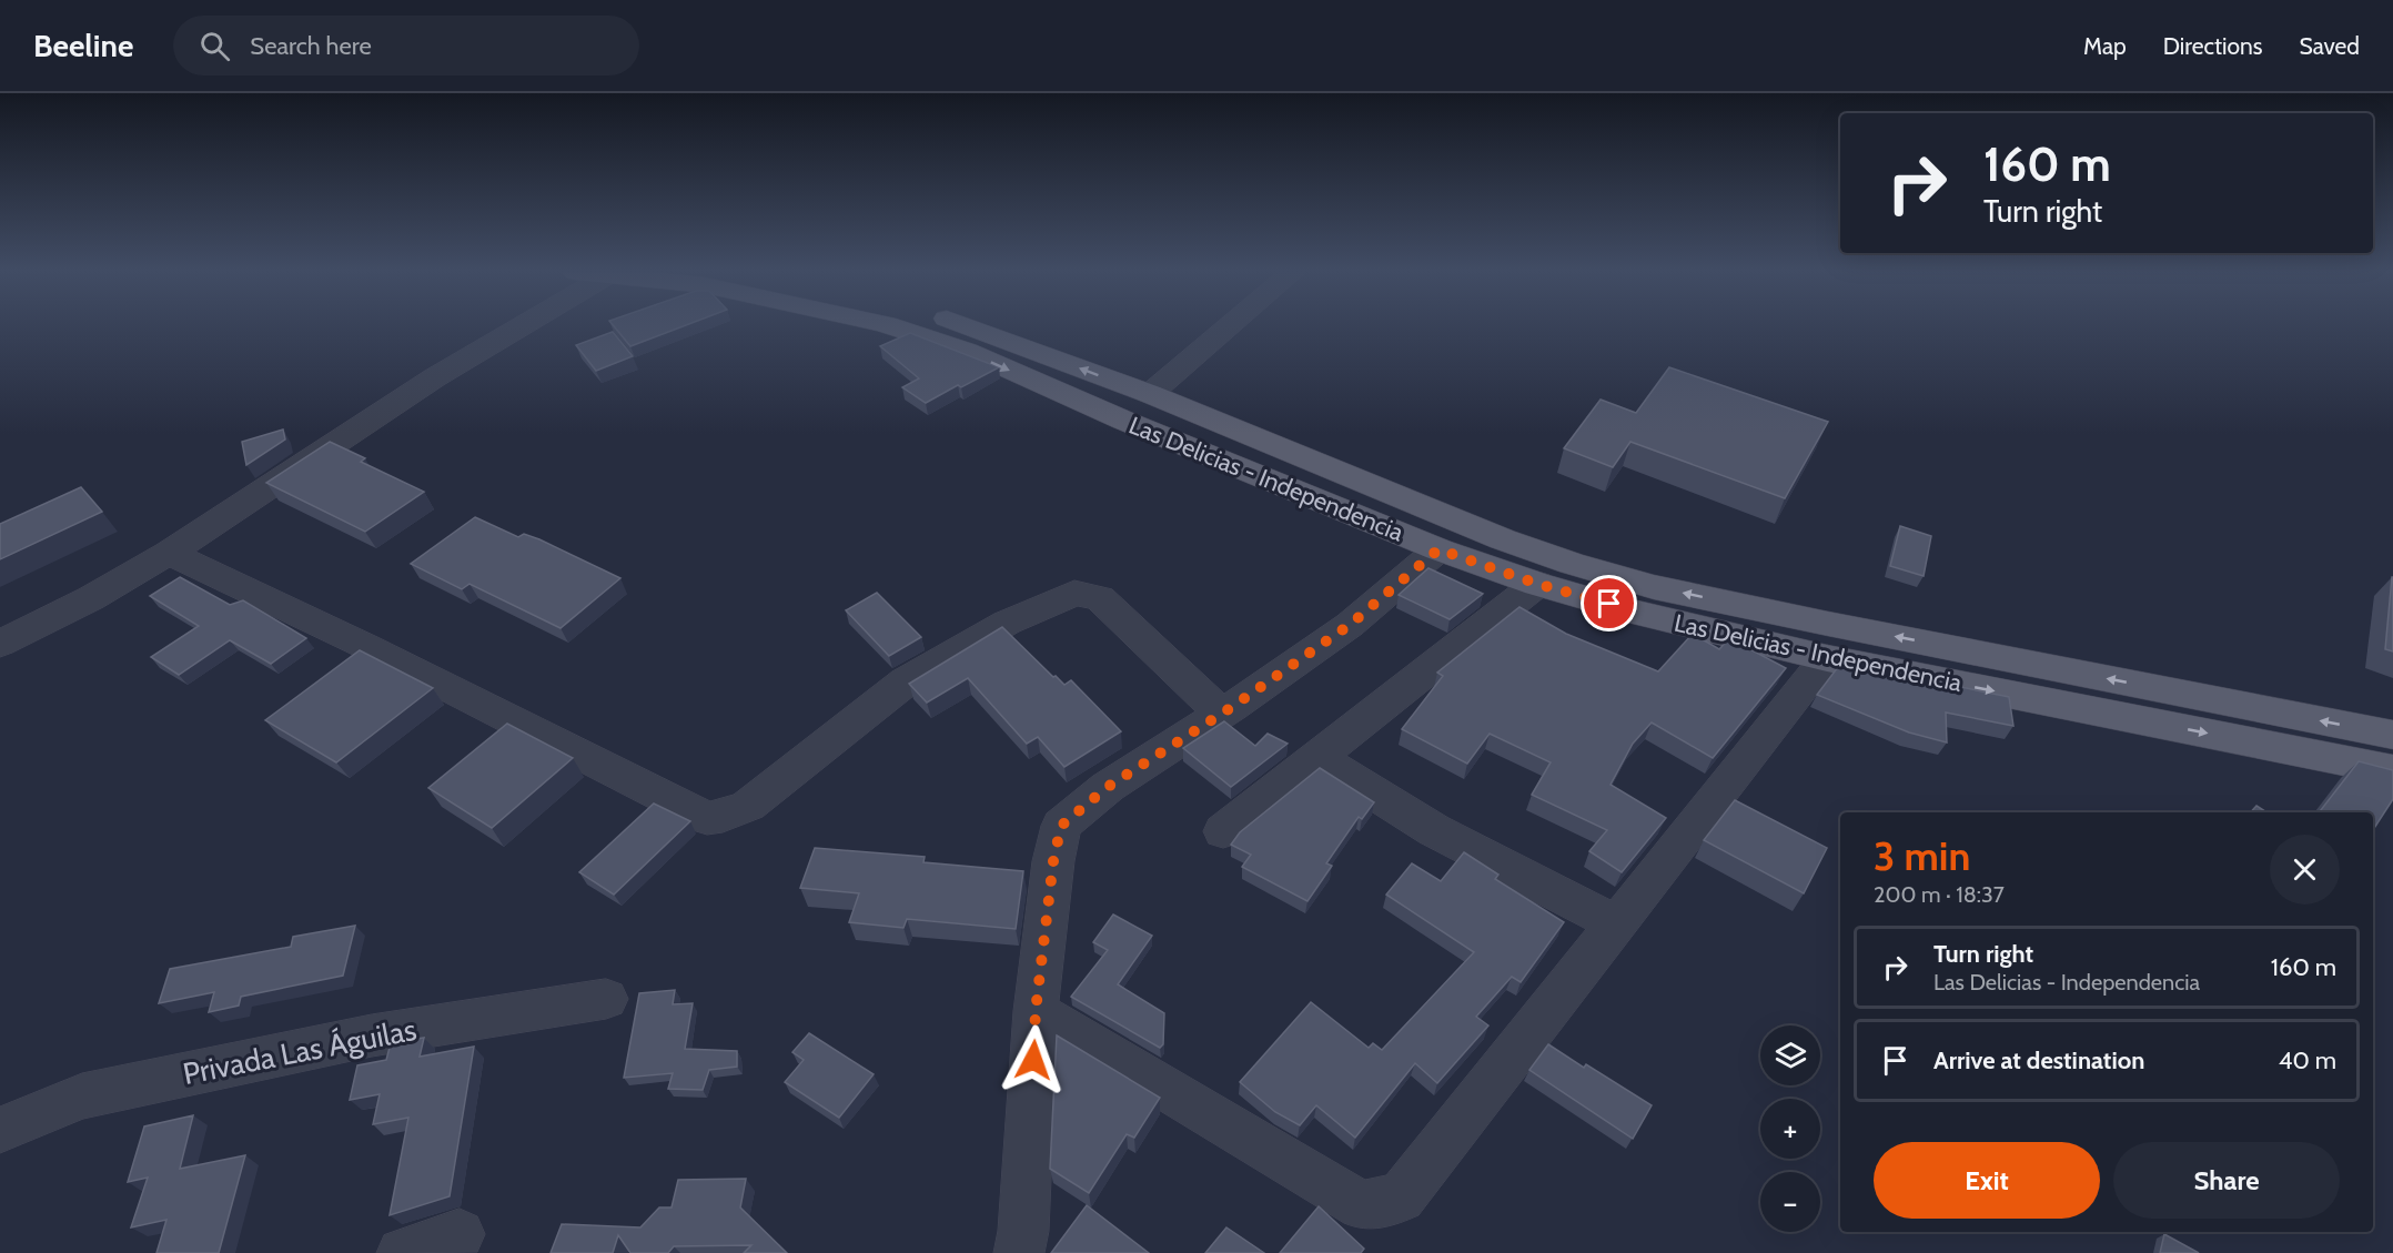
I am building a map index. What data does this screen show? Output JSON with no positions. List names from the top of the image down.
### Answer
{
  "streets": {
    "main road": ["Las Delicias - Independencia"],
    "street": ["Privada Las Águilas"]
  },
  "page": {
    "header": "Beeline",
    "search": "Search here",
    "nav": ["Map", "Directions", "Saved"],
    "turn": ["160 m", "Turn right"],
    "heading": ["3 min", "200 m · 18:37"],
    "list": [
      {
        "name": "Turn right",
        "note": "Las Delicias - Independencia",
        "value": "160 m"
      },
      {
        "name": "Arrive at destination",
        "value": "40 m"
      }
    ],
    "map_buttons": ["+", "−"],
    "buttons": ["Exit", "Share"]
  }
}
